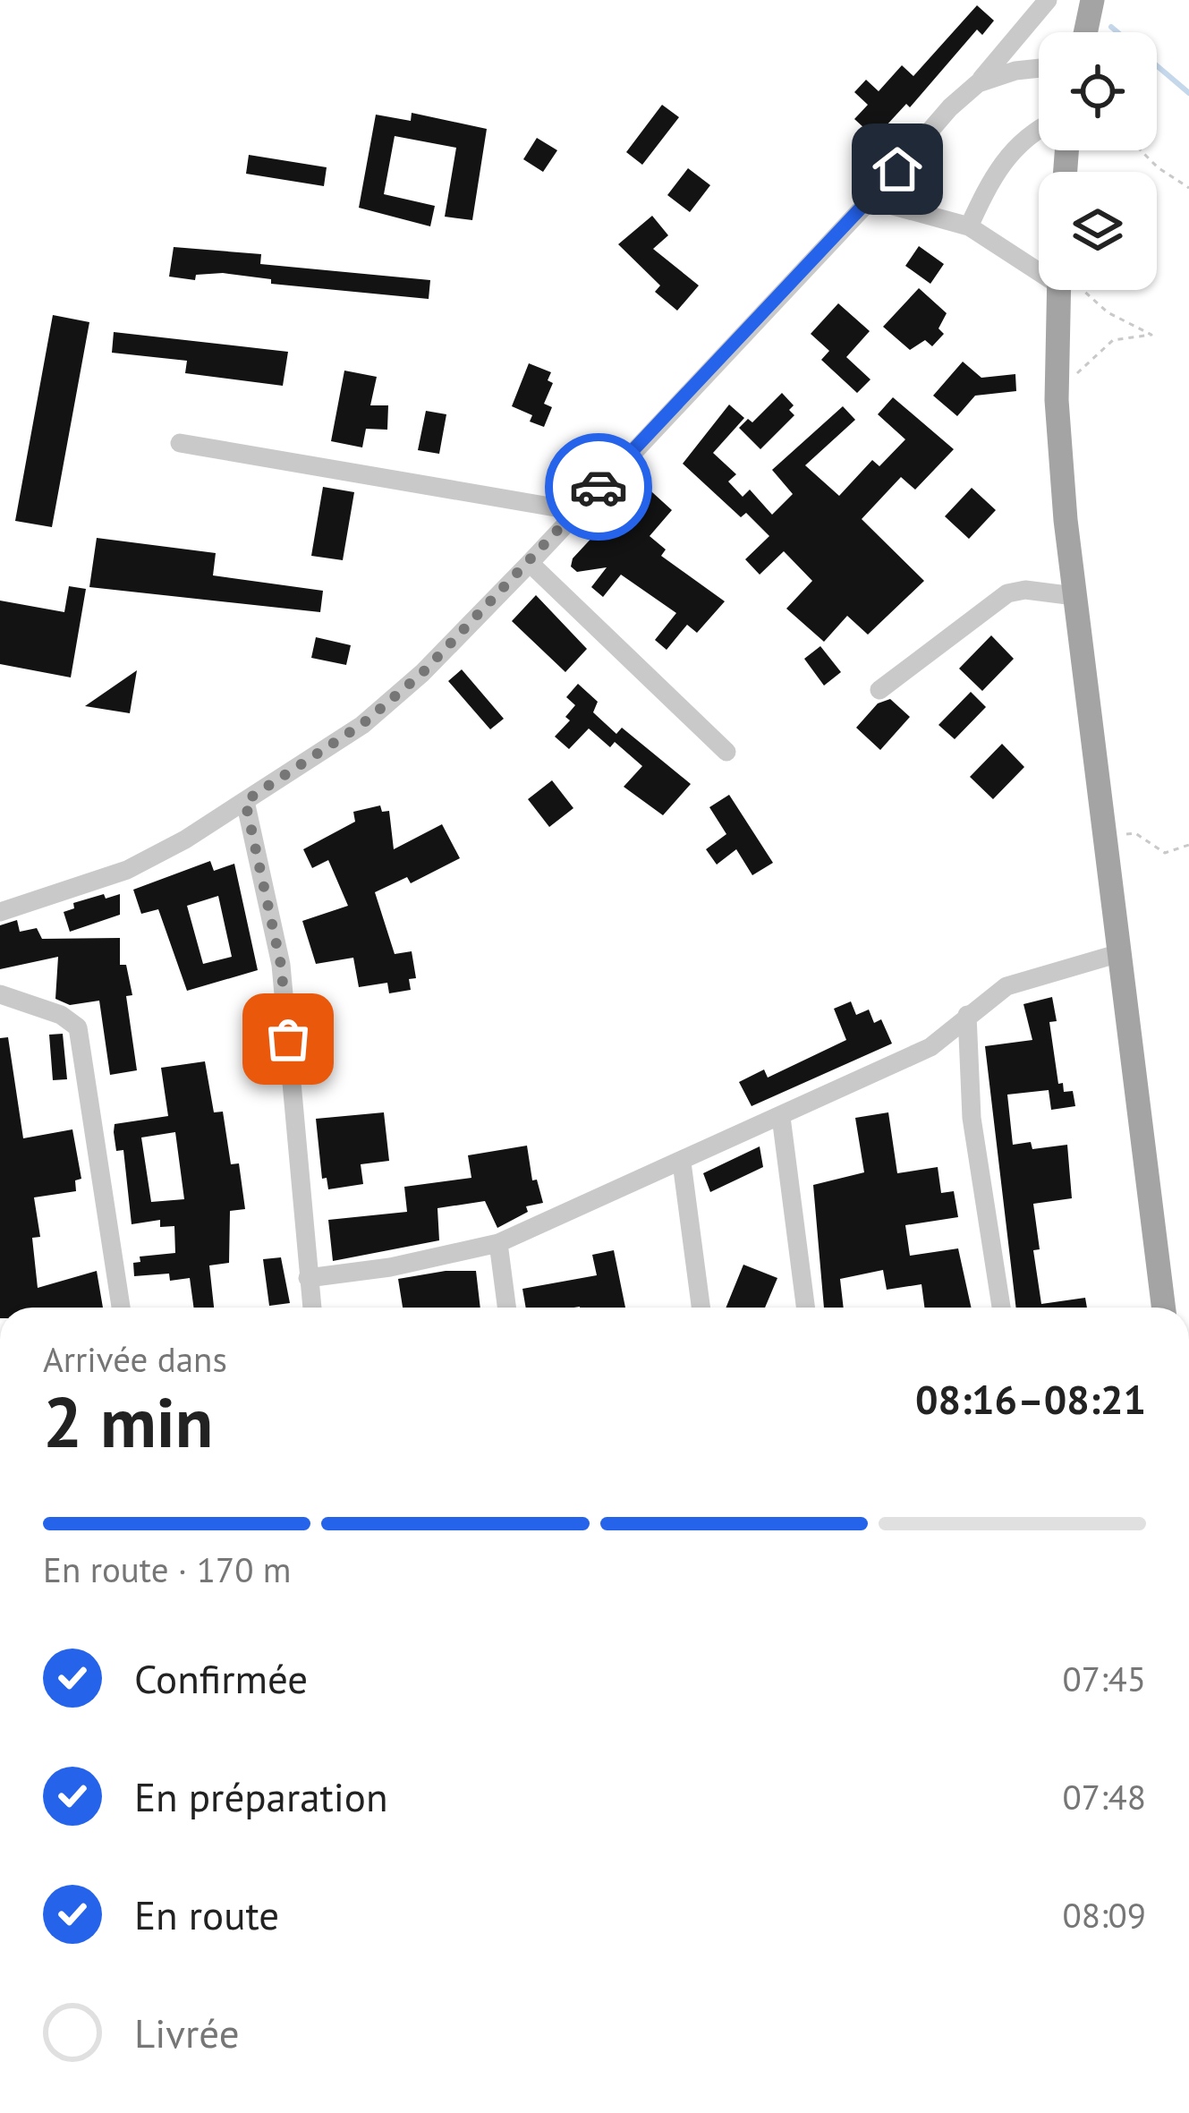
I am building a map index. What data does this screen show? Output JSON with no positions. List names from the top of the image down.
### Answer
{
  "page": {
    "heading": ["2 min", "Arrivée dans", "08:16–08:21"],
    "bar": "En route · 170 m",
    "list": [
      ["Confirmée", "07:45"],
      ["En préparation", "07:48"],
      ["En route", "08:09"],
      "Livrée"
    ]
  }
}
